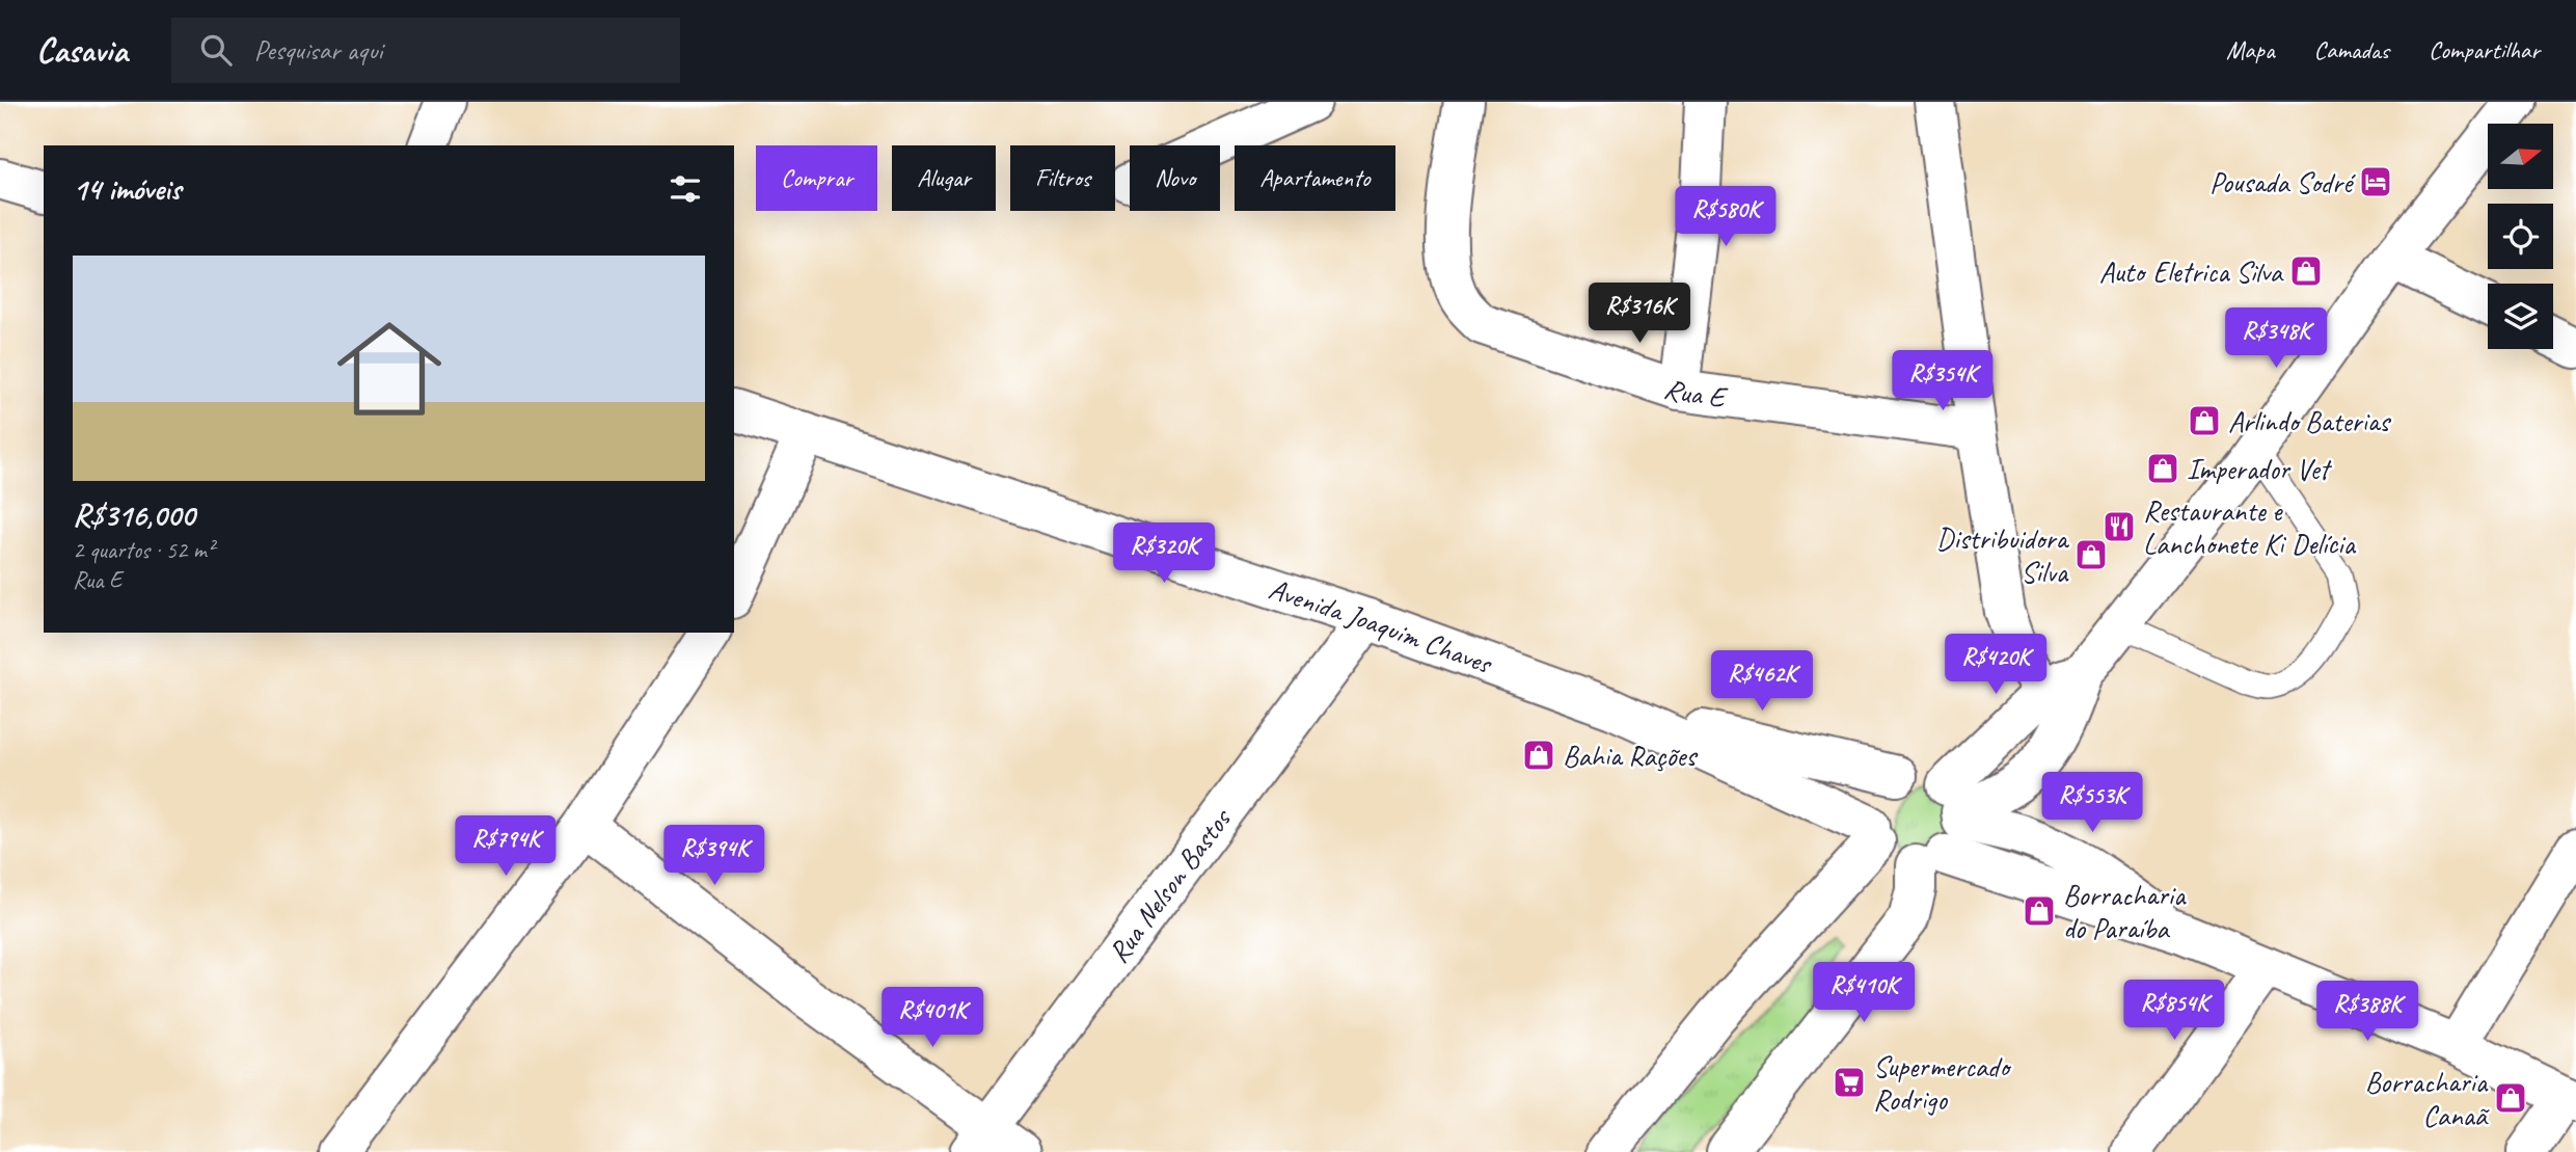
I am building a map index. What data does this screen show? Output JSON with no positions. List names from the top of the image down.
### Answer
{
  "streets": {
    "street": ["Rua E", "Avenida Joaquim Chaves", "Rua Nelson Bastos"]
  },
  "crossings": [
    ["Avenida Joaquim Chaves", "Rua Nelson Bastos"]
  ],
  "places": {
    "hotel": ["Pousada Sodré"],
    "shop": [
      "Auto Eletrica Silva",
      "Arlindo Baterias",
      "Imperador Vet",
      "Distribuidora Silva",
      "Bahia Rações",
      "Borracharia do Paraíba",
      "Borracharia Canaã"
    ],
    "restaurant": ["Restaurante e Lanchonete Ki Delícia"],
    "supermarket": ["Supermercado Rodrigo"]
  },
  "north": "right",
  "page": {
    "header": "Casavia",
    "search": "Pesquisar aqui",
    "nav": ["Mapa", "Camadas", "Compartilhar"],
    "chip": [
      "Comprar",
      "Alugar",
      "Filtros",
      "Novo",
      "Apartamento"
    ],
    "heading": "14 imóveis",
    "price": [
      "R$580K",
      "R$316K",
      "R$348K",
      "R$354K",
      "R$320K",
      "R$420K",
      "R$462K",
      "R$553K",
      "R$794K",
      "R$394K",
      "R$410K",
      "R$854K",
      "R$388K",
      "R$401K"
    ],
    "list": [
      {
        "name": "R$316,000",
        "note": "2 quartos · 52 m² · Rua E"
      }
    ]
  }
}
